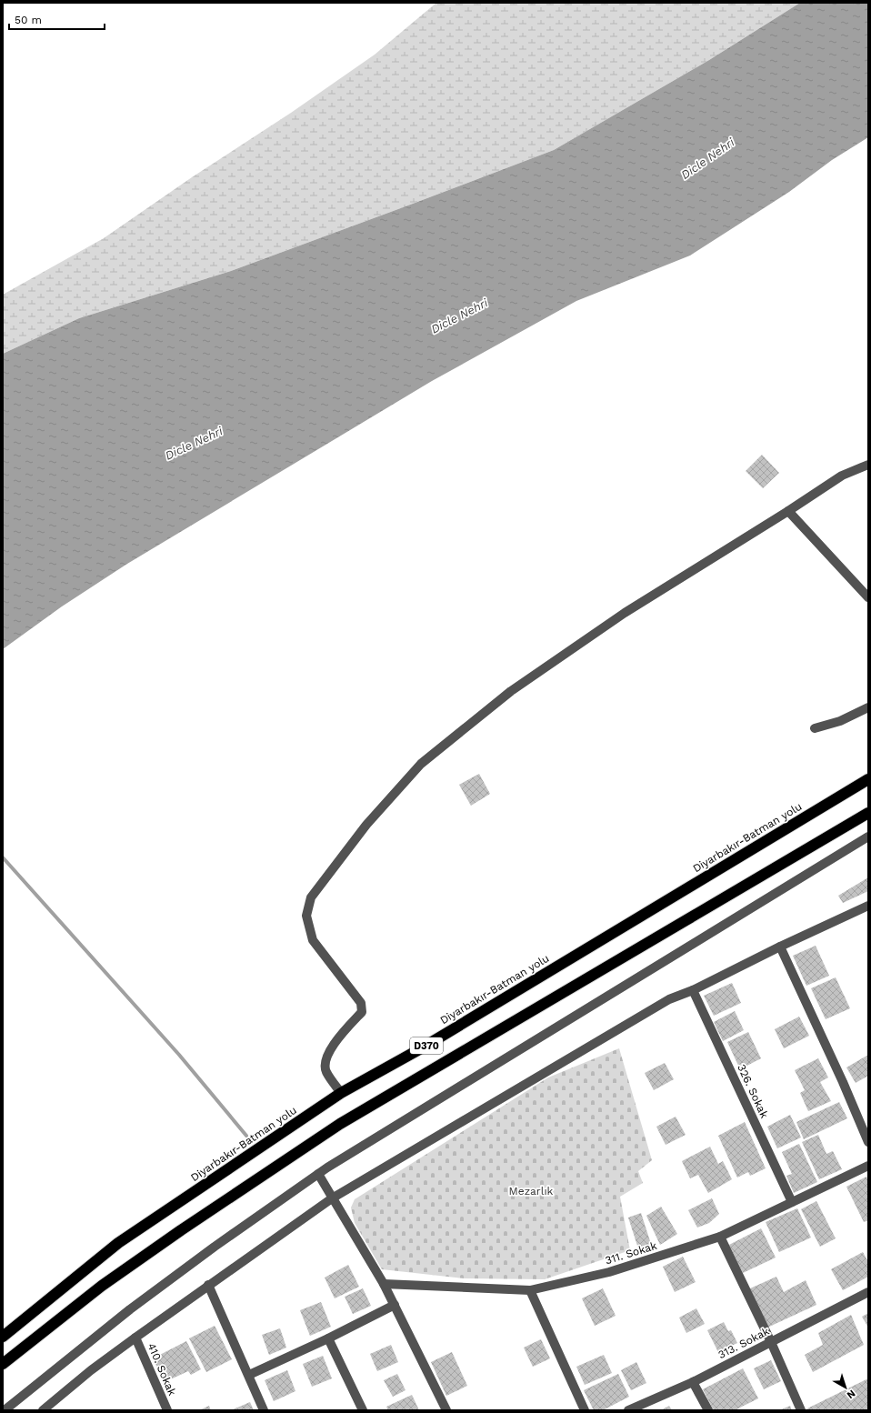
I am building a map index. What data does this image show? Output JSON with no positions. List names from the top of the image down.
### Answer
{
  "streets": {
    "highway": ["Diyarbakır-Batman yolu", "D370"],
    "street": [
      "326. Sokak",
      "311. Sokak",
      "313. Sokak",
      "410. Sokak"
    ]
  },
  "crossings": [
    ["326. Sokak", "311. Sokak"]
  ],
  "water": ["Dicle Nehri"],
  "parks": ["Mezarlık"],
  "scale_bar": "50 m",
  "north": "bottom right"
}
